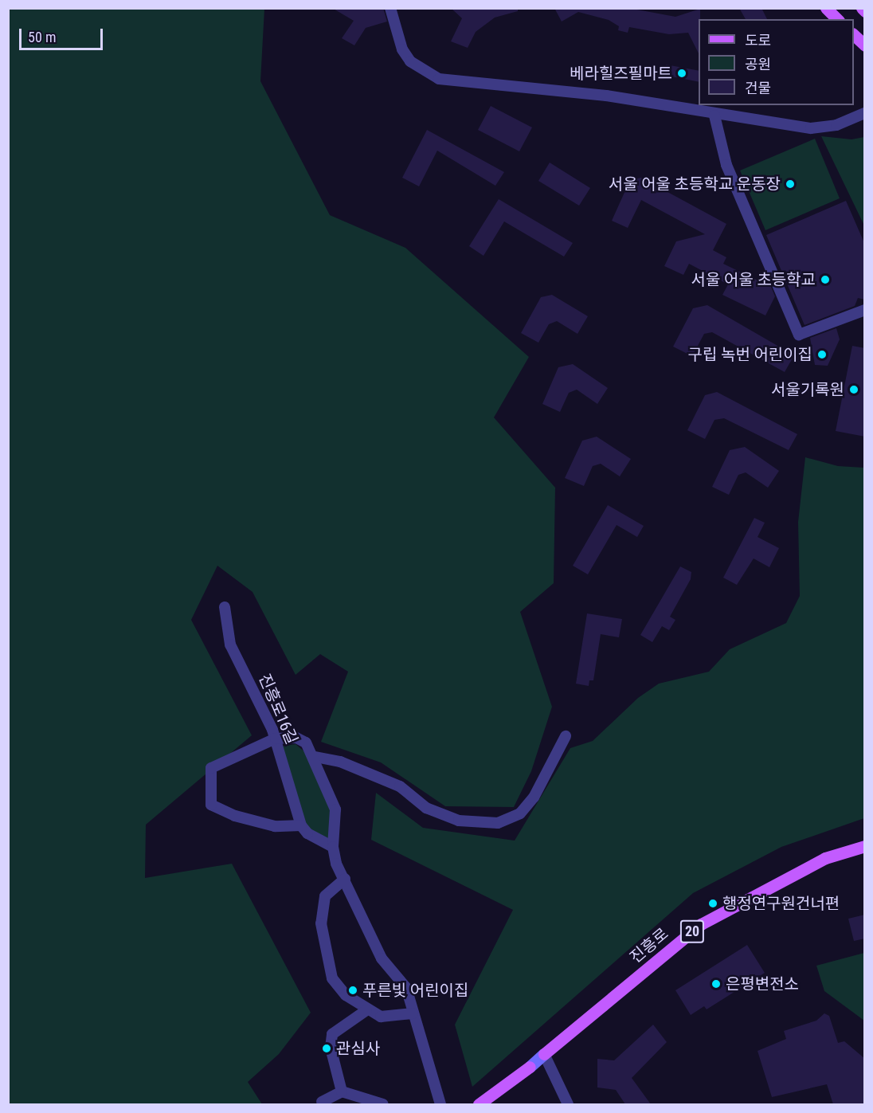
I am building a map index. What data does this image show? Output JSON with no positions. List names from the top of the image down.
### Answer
{
  "streets": {
    "main road": ["20", "진흥로"],
    "street": ["진흥로16길"]
  },
  "places": [
    "베라힐즈필마트",
    "서울 어울 초등학교 운동장",
    "서울 어울 초등학교",
    "구립 녹번 어린이집",
    "서울기록원",
    "행정연구원건너편",
    "은평변전소",
    "푸른빛 어린이집",
    "관심사"
  ],
  "legend": ["도로", "공원", "건물"],
  "scale_bar": "50 m"
}
